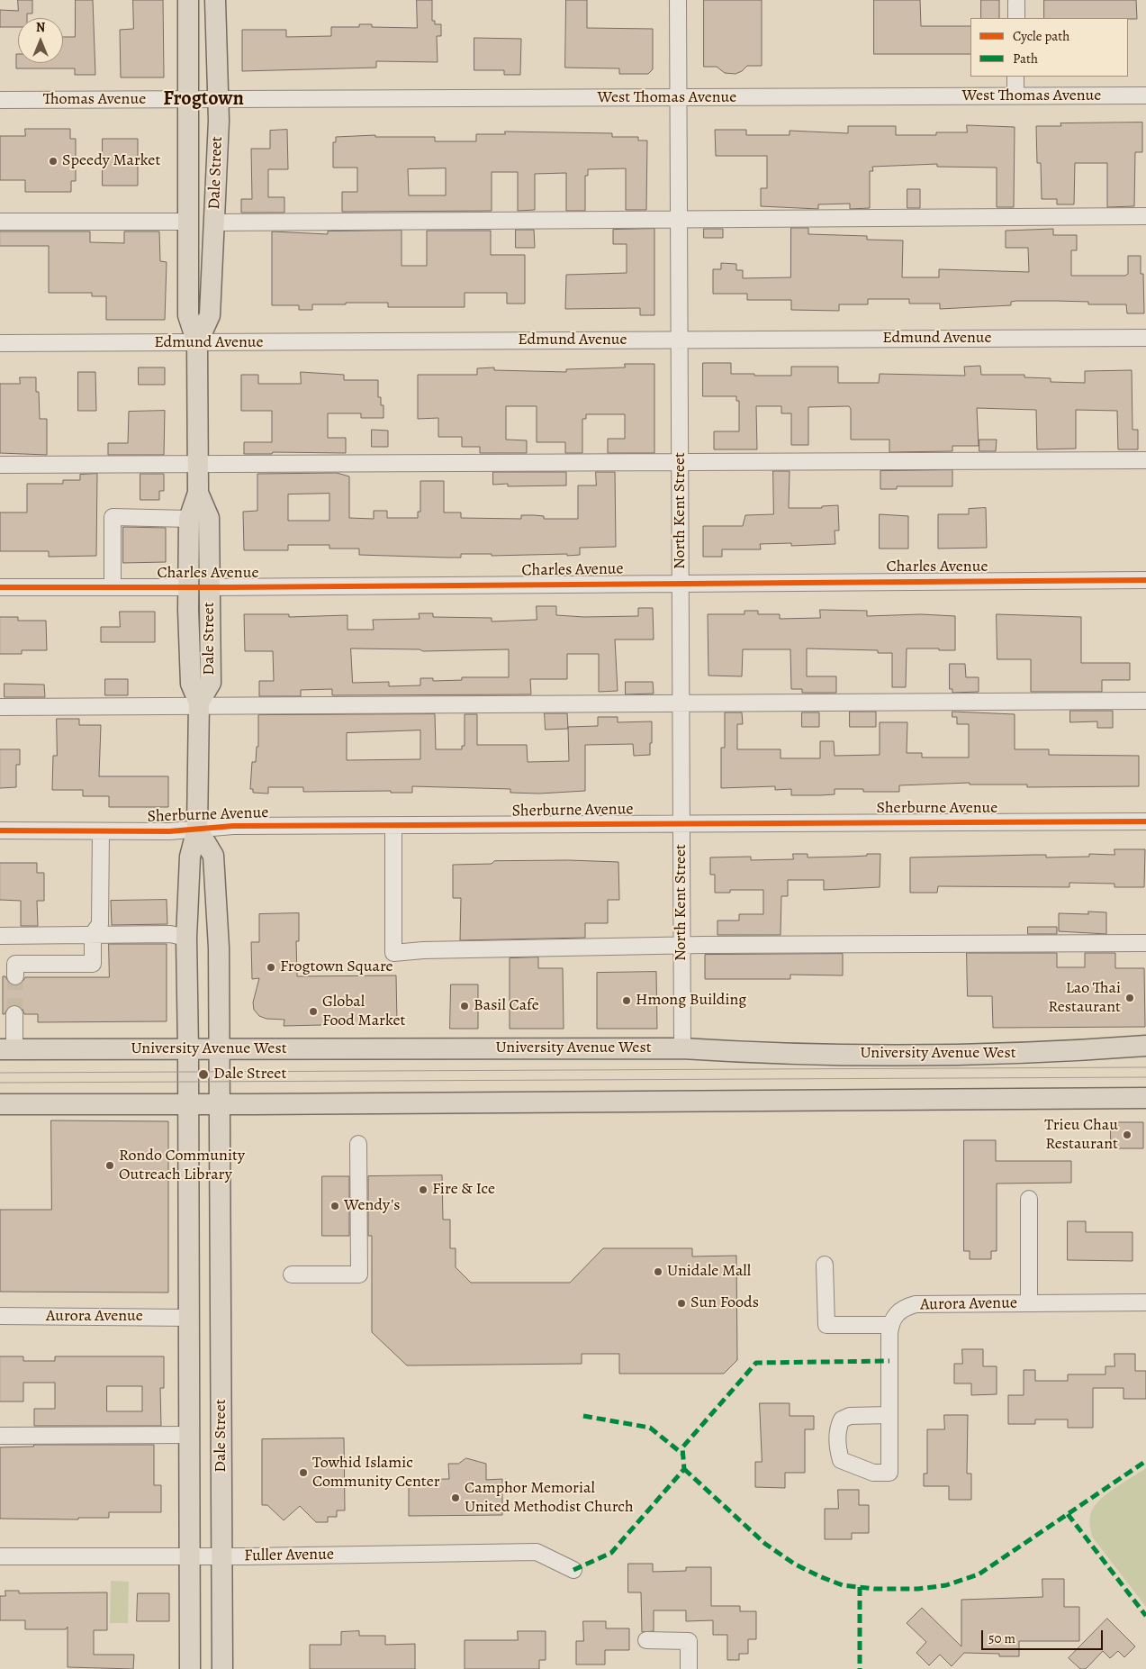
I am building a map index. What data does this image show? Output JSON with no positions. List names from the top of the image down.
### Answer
{
  "streets": {
    "main road": ["Dale Street", "University Avenue West"],
    "street": [
      "West Thomas Avenue",
      "Thomas Avenue",
      "Edmund Avenue",
      "North Kent Street",
      "Charles Avenue",
      "Sherburne Avenue",
      "Aurora Avenue",
      "Fuller Avenue"
    ]
  },
  "crossings": [
    ["West Thomas Avenue", "Thomas Avenue"],
    ["West Thomas Avenue", "Dale Street"],
    ["West Thomas Avenue", "North Kent Street"],
    ["Thomas Avenue", "Dale Street"],
    ["Dale Street", "Edmund Avenue"],
    ["Dale Street", "Charles Avenue"],
    ["Dale Street", "Sherburne Avenue"],
    ["Dale Street", "University Avenue West"],
    ["Dale Street", "Aurora Avenue"],
    ["Dale Street", "Fuller Avenue"],
    ["Edmund Avenue", "North Kent Street"],
    ["North Kent Street", "Charles Avenue"],
    ["North Kent Street", "Sherburne Avenue"],
    ["North Kent Street", "University Avenue West"]
  ],
  "districts": ["Frogtown"],
  "places": [
    "Speedy Market",
    "Frogtown Square",
    "Lao Thai Restaurant",
    "Hmong Building",
    "Basil Cafe",
    "Global Food Market",
    "Dale Street",
    "Trieu Chau Restaurant",
    "Rondo Community Outreach Library",
    "Fire & Ice",
    "Wendy's",
    "Unidale Mall",
    "Sun Foods",
    "Towhid Islamic Community Center",
    "Camphor Memorial United Methodist Church"
  ],
  "legend": ["Cycle path", "Path"],
  "scale_bar": "50 m",
  "north": "top"
}
